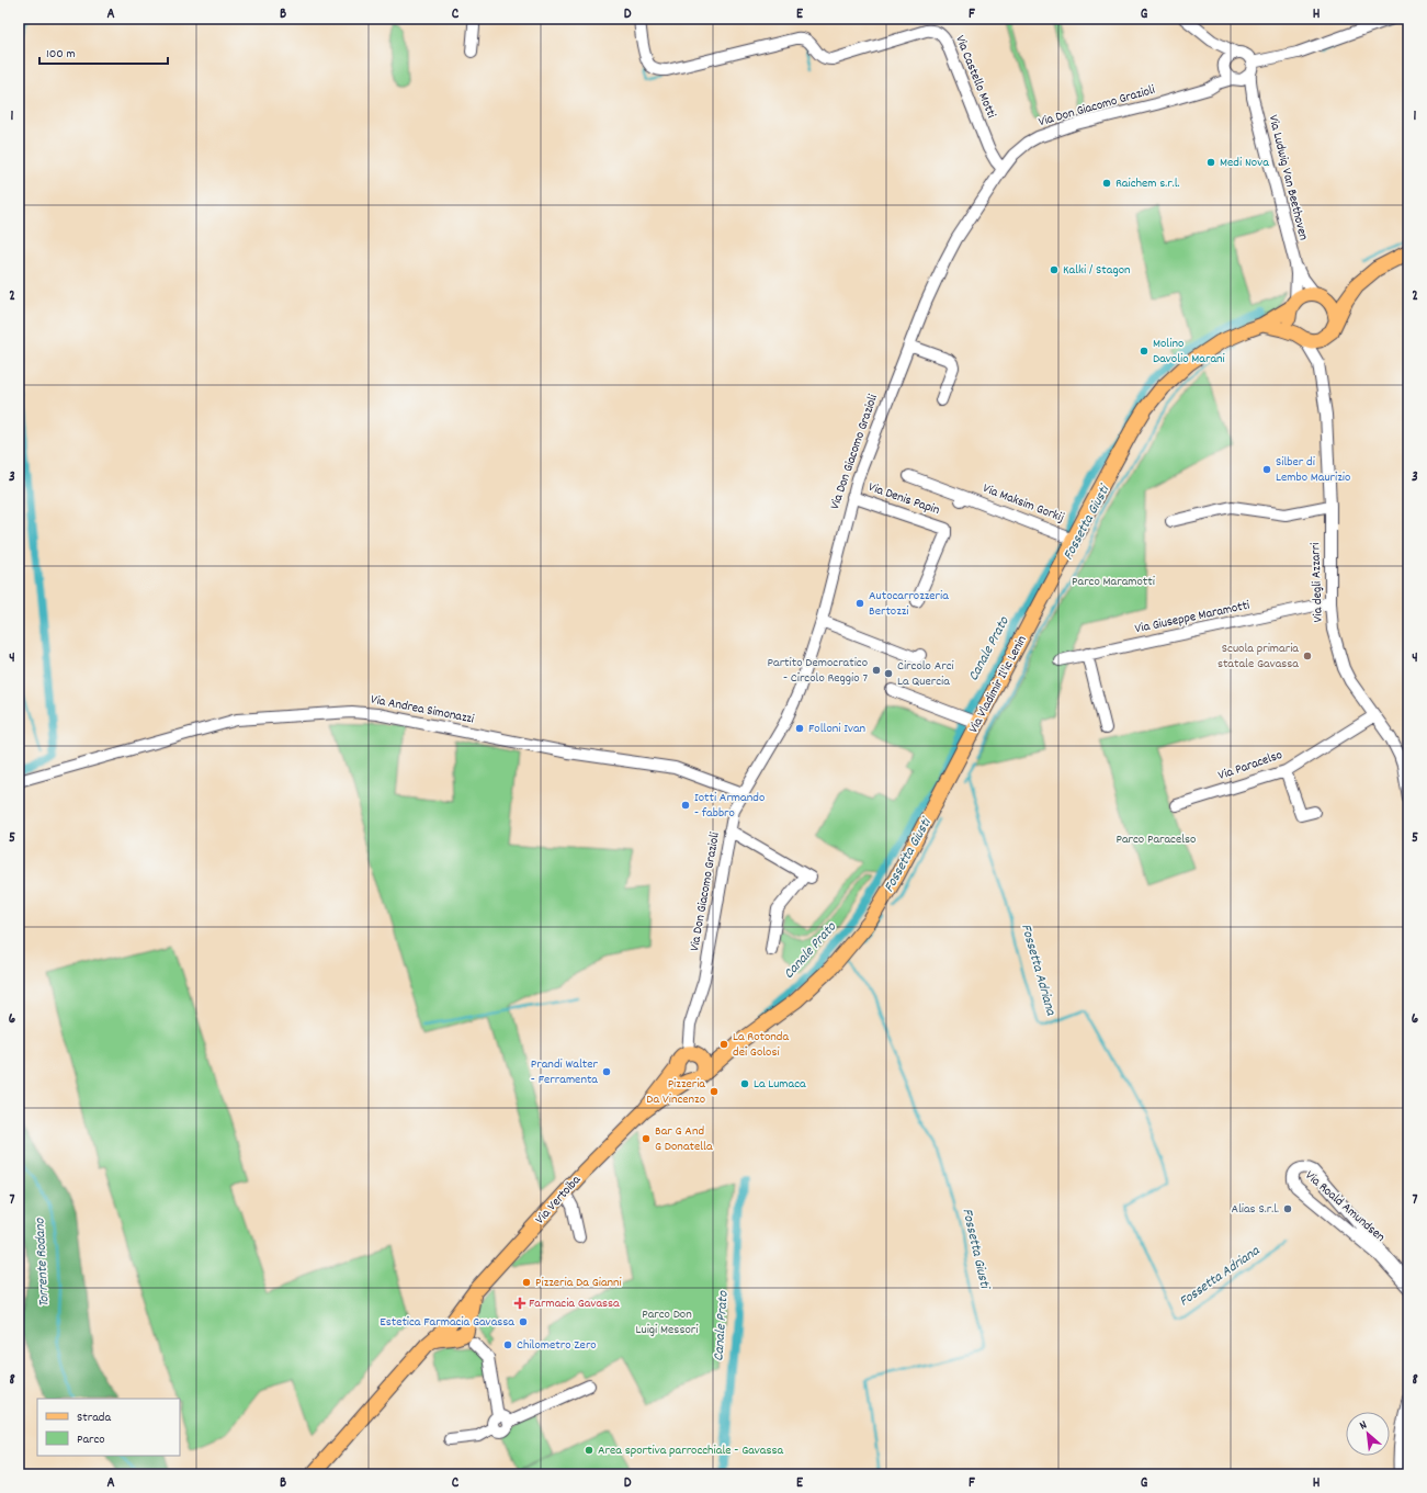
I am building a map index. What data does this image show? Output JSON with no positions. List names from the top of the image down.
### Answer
{
  "streets": {
    "main road": ["Via Vladimir Il'ic Lenin", "Via Vertoiba"],
    "street": [
      "Via Castello Motti",
      "Via Don Giacomo Grazioli",
      "Via Ludwig Van Beethoven",
      "Via Denis Papin",
      "Via Maksim Gorkij",
      "Via degli Azzarri",
      "Via Giuseppe Maramotti",
      "Via Andrea Simonazzi",
      "Via Paracelso",
      "Via Roald Amundsen"
    ]
  },
  "crossings": [
    ["Via Castello Motti", "Via Don Giacomo Grazioli"],
    ["Via Don Giacomo Grazioli", "Via Ludwig Van Beethoven"],
    ["Via Don Giacomo Grazioli", "Via Denis Papin"],
    ["Via Don Giacomo Grazioli", "Via Vladimir Il'ic Lenin"],
    ["Via Don Giacomo Grazioli", "Via Andrea Simonazzi"],
    ["Via Ludwig Van Beethoven", "Via degli Azzarri"],
    ["Via Ludwig Van Beethoven", "Via Vladimir Il'ic Lenin"],
    ["Via Maksim Gorkij", "Via Vladimir Il'ic Lenin"],
    ["Via degli Azzarri", "Via Giuseppe Maramotti"],
    ["Via degli Azzarri", "Via Vladimir Il'ic Lenin"],
    ["Via degli Azzarri", "Via Paracelso"],
    ["Via Vladimir Il'ic Lenin", "Via Vertoiba"]
  ],
  "water": [
    "Fossetta Giusti",
    "Canale Prato",
    "Fossetta Adriana",
    "Torrente Rodano"
  ],
  "parks": ["Parco Maramotti", "Parco Paracelso", "Parco Don Luigi Messori"],
  "places": {
    "other": [
      "Medi Nova",
      "Raichem s.r.l.",
      "Kalki / Stagon",
      "Molino Davolio Marani",
      "Silber di Lembo Maurizio",
      "Autocarrozzeria Bertozzi",
      "Scuola primaria statale Gavassa",
      "Partito Democratico - Circolo Reggio 7",
      "Circolo Arci La Quercia",
      "Folloni Ivan",
      "Iotti Armando - fabbro",
      "La Rotonda dei Golosi",
      "Prandi Walter - Ferramenta",
      "La Lumaca",
      "Pizzeria Da Vincenzo",
      "Bar G And G Donatella",
      "Alias S.r.l.",
      "Pizzeria Da Gianni",
      "Estetica Farmacia Gavassa",
      "Chilometro Zero",
      "Area sportiva parrocchiale - Gavassa"
    ],
    "health": ["Farmacia Gavassa"]
  },
  "legend": ["Strada", "Parco"],
  "scale_bar": "100 m",
  "north": "top left",
  "grid": {
    "columns": [
      "A",
      "B",
      "C",
      "D",
      "E",
      "F",
      "G",
      "H"
    ],
    "rows": [
      "1",
      "2",
      "3",
      "4",
      "5",
      "6",
      "7",
      "8"
    ]
  }
}
